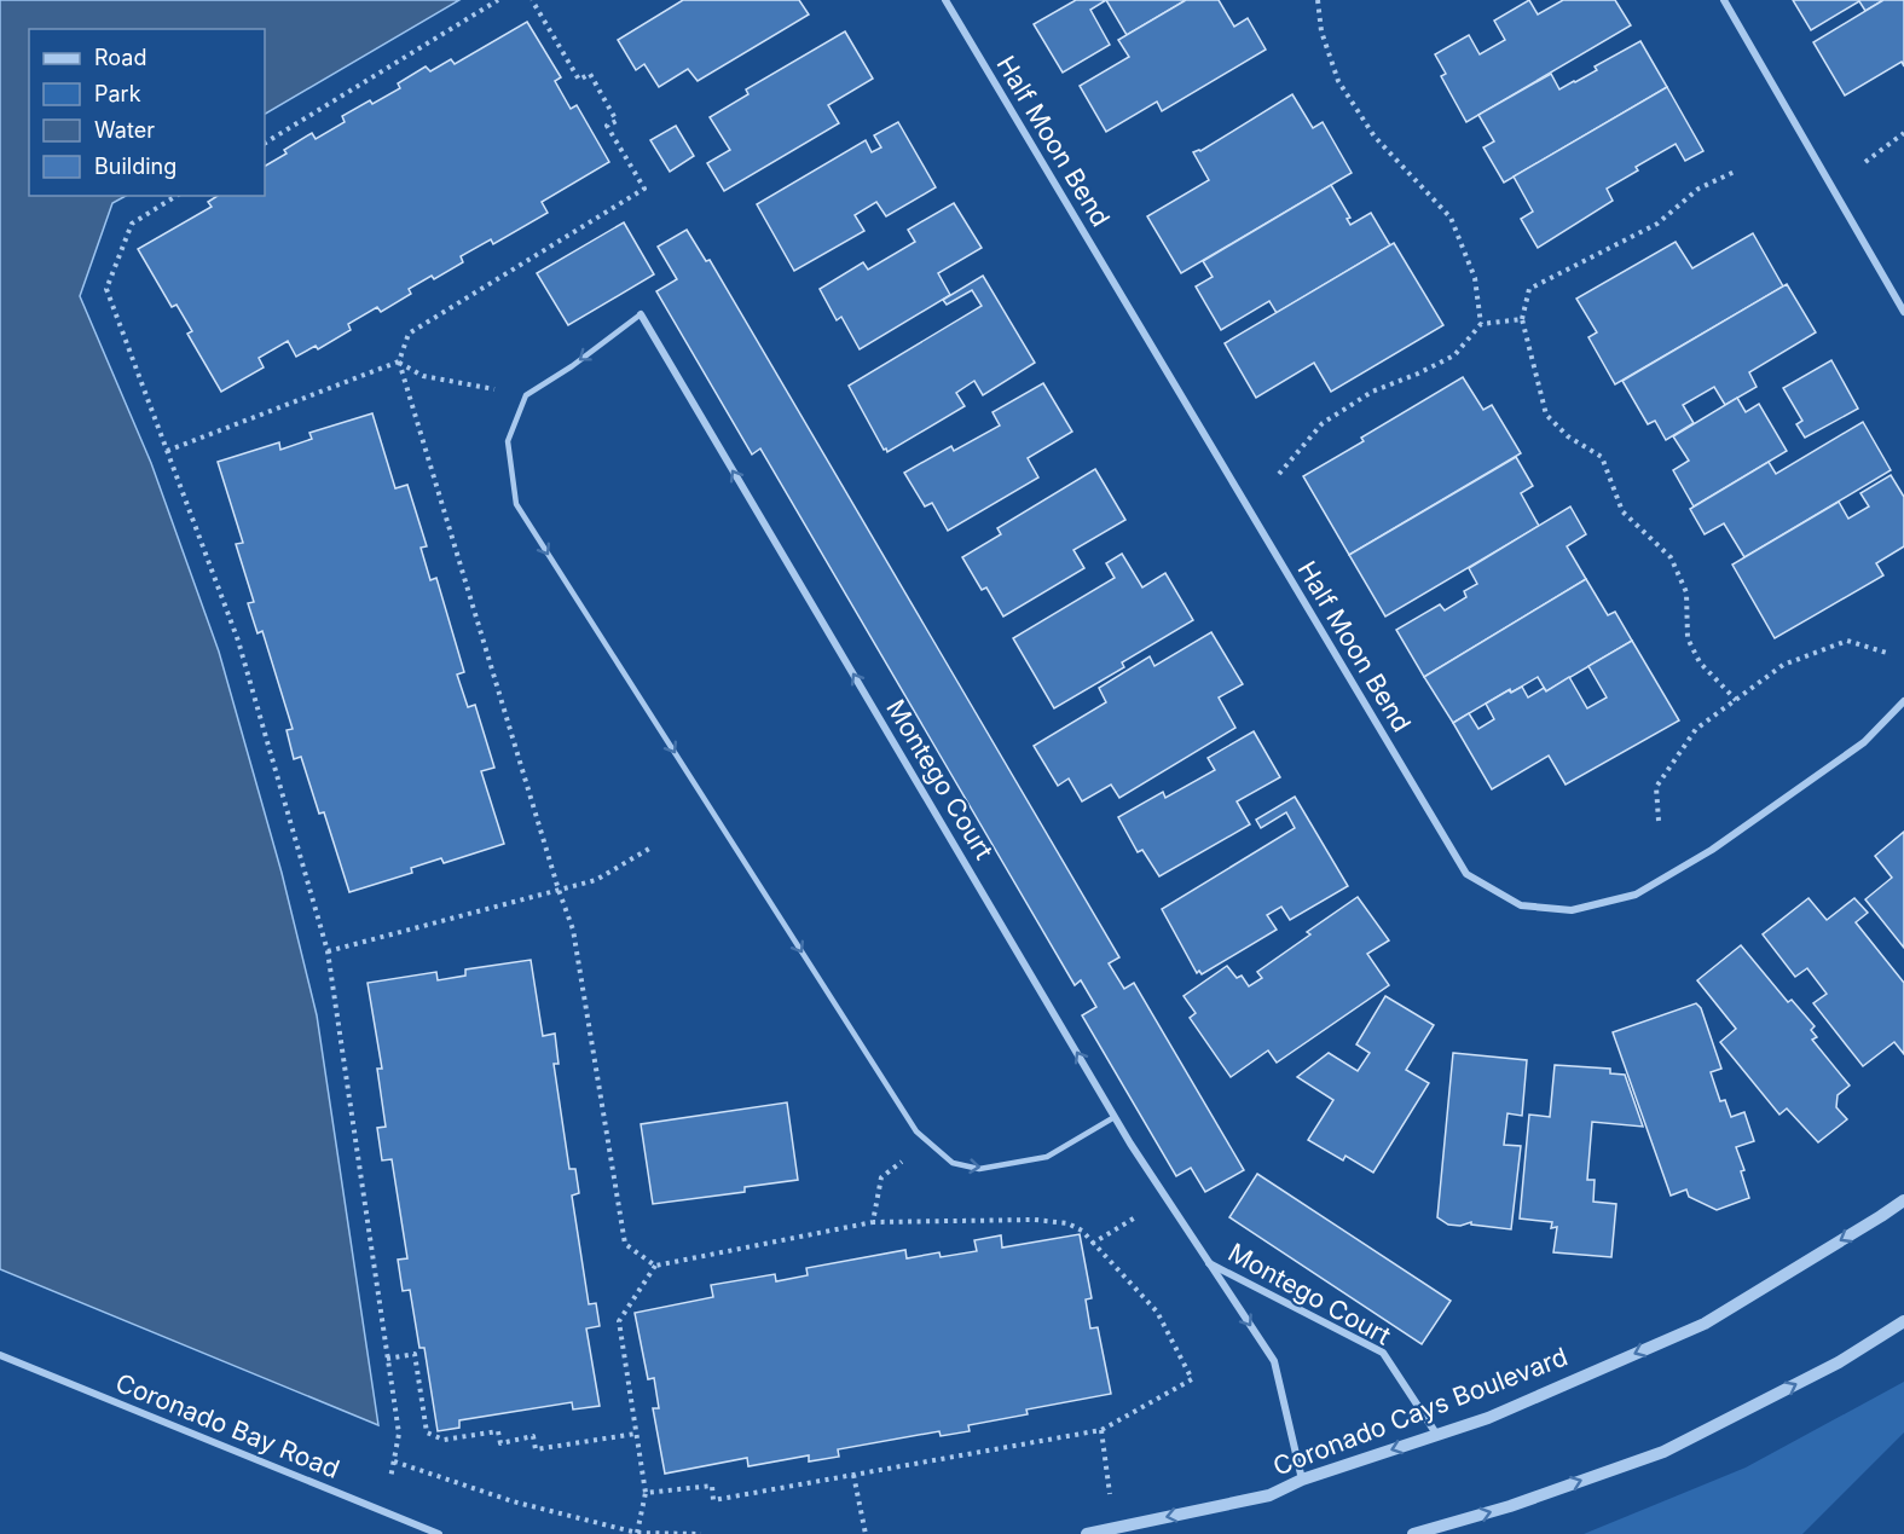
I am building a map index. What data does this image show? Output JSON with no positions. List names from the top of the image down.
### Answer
{
  "streets": {
    "street": [
      "Half Moon Bend",
      "Montego Court",
      "Coronado Cays Boulevard",
      "Coronado Bay Road"
    ]
  },
  "crossings": [
    ["Montego Court", "Coronado Cays Boulevard"]
  ],
  "legend": [
    "Road",
    "Park",
    "Water",
    "Building"
  ]
}
